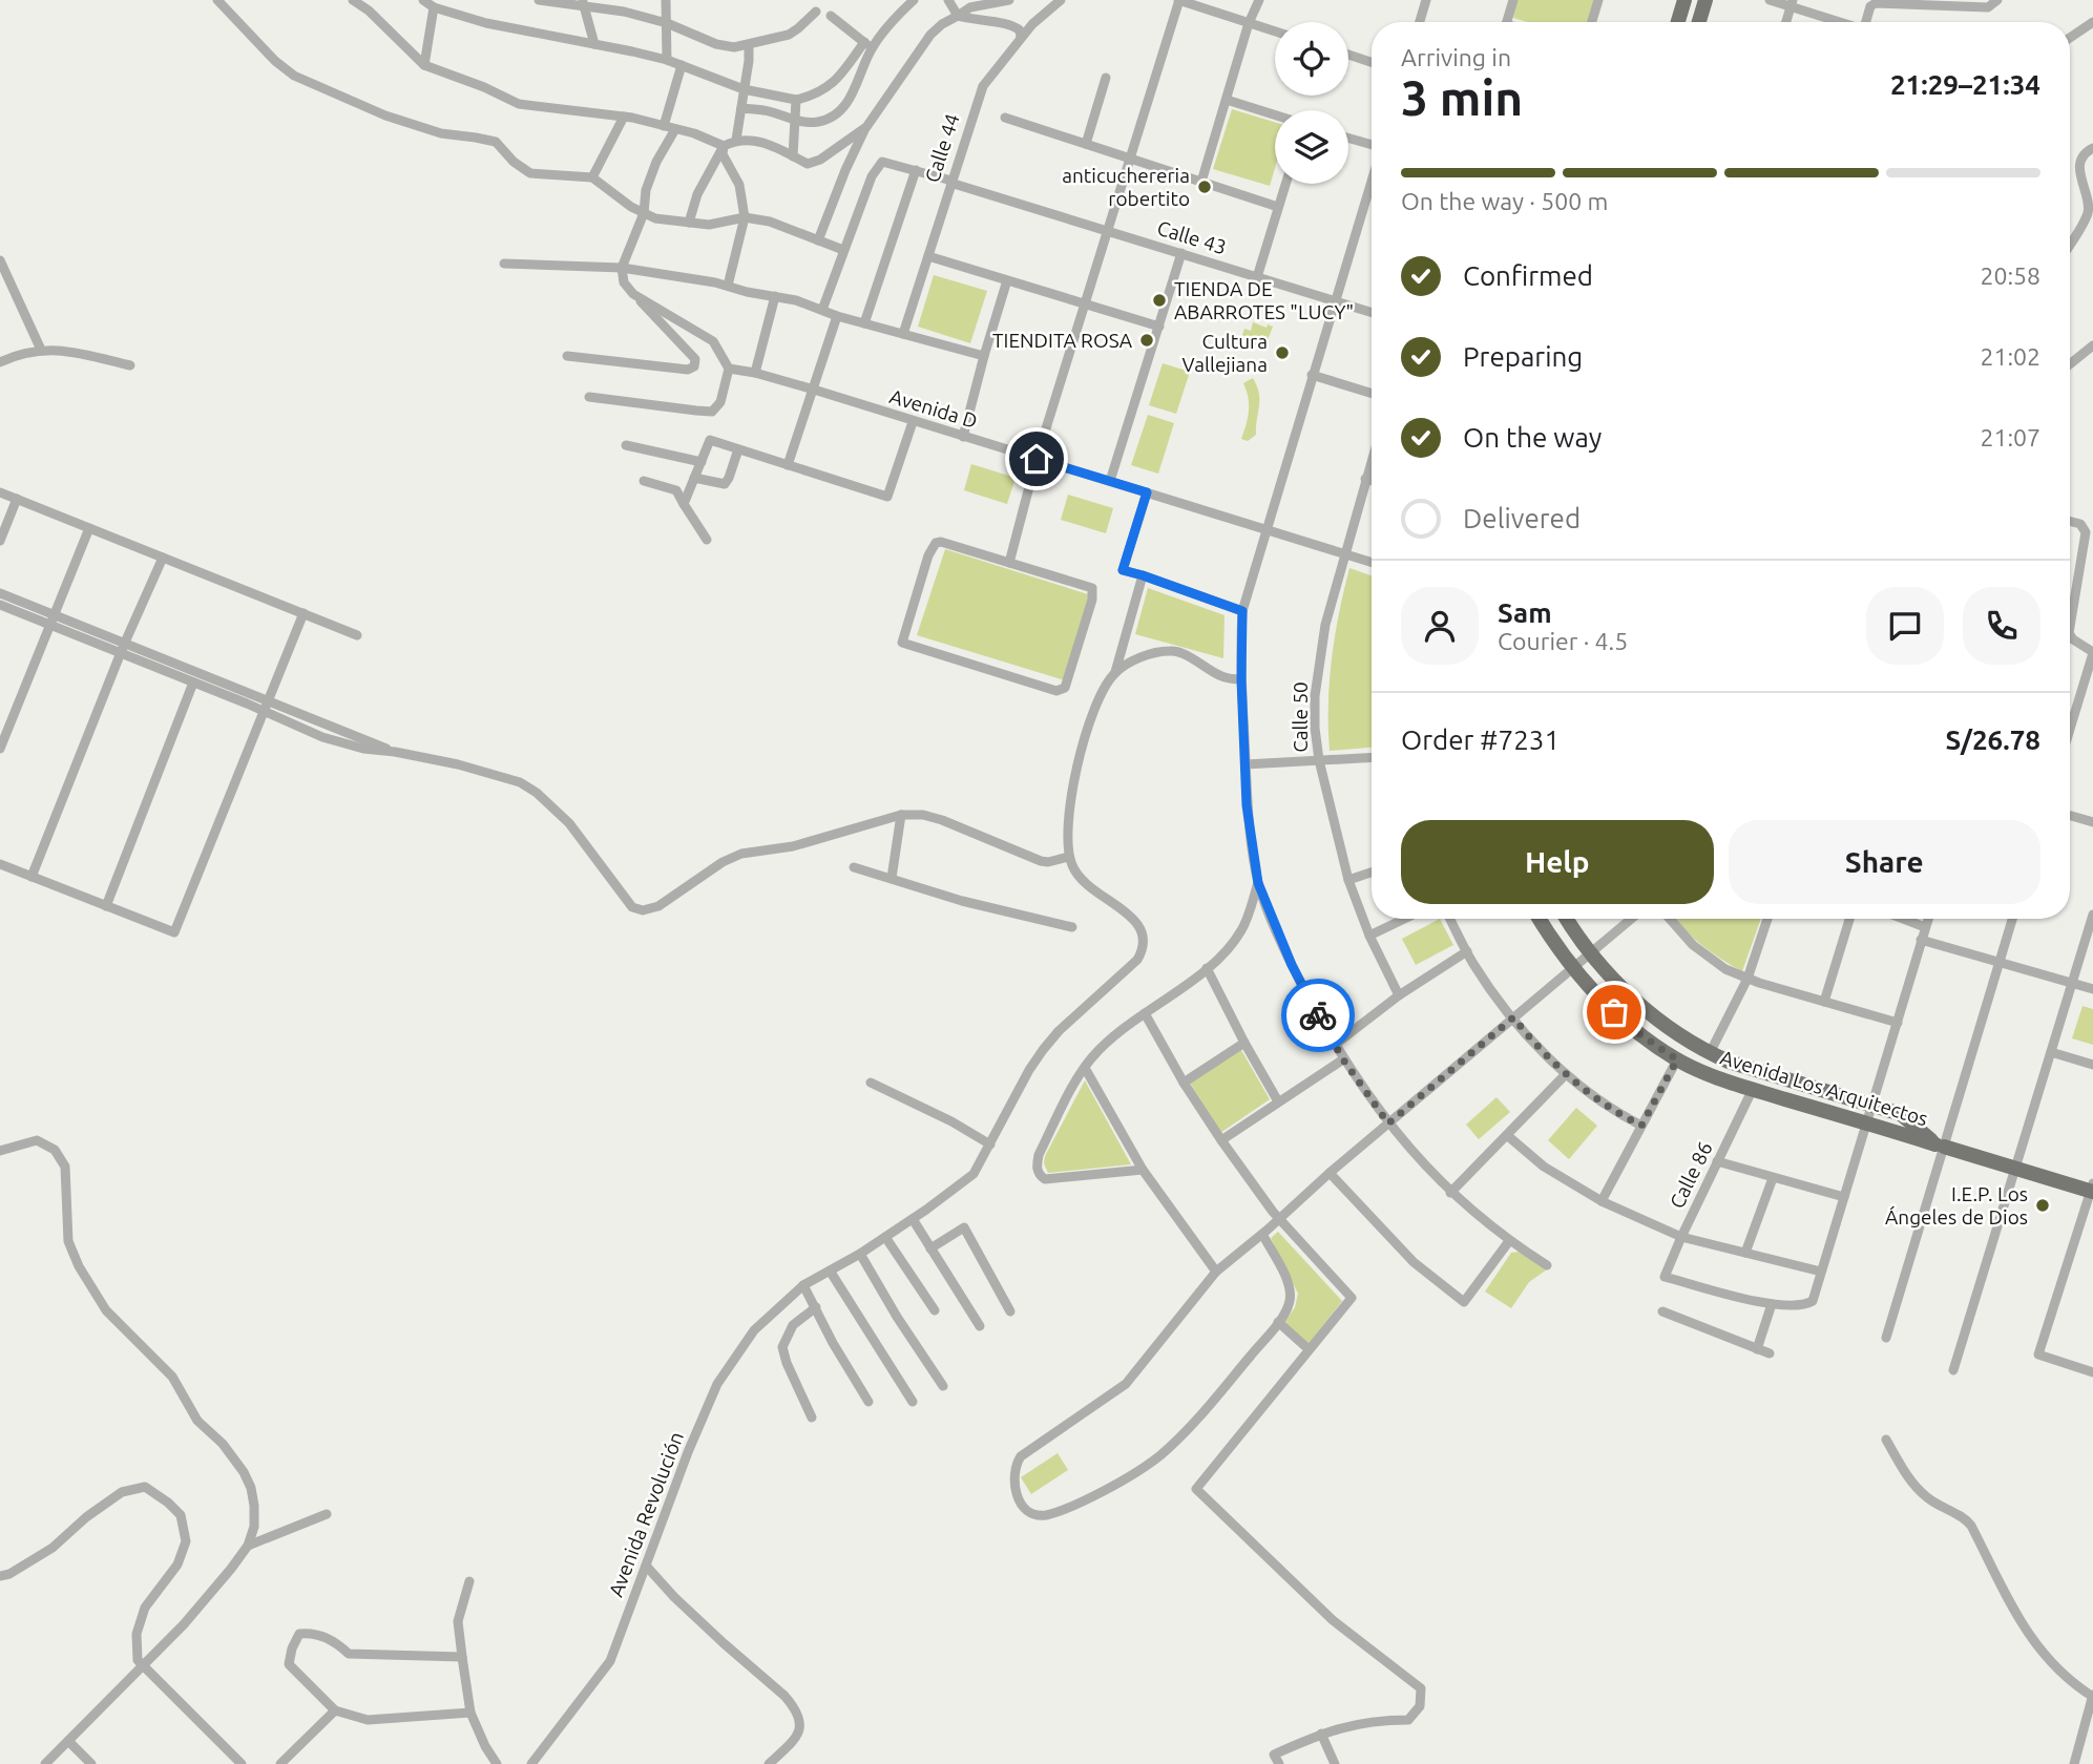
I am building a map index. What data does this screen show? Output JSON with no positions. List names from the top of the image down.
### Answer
{
  "streets": {
    "main road": ["Avenida Los Arquitectos"],
    "street": [
      "Calle 44",
      "Calle 43",
      "Avenida D",
      "Calle 50",
      "Calle 86",
      "Avenida Revolución"
    ]
  },
  "crossings": [
    ["Calle 44", "Calle 43"],
    ["Avenida D", "Calle 50"],
    ["Avenida Los Arquitectos", "Calle 86"]
  ],
  "places": [
    "anticuchereria robertito",
    "TIENDA DE ABARROTES \"LUCY\"",
    "TIENDITA ROSA",
    "Cultura Vallejiana",
    "I.E.P. Los Ángeles de Dios"
  ],
  "page": {
    "heading": ["3 min", "Arriving in", "21:29–21:34"],
    "panel": [
      "Sam",
      "Courier · 4.5",
      "Order #7231",
      "S/26.78"
    ],
    "bar": "On the way · 500 m",
    "list": [
      ["Confirmed", "20:58"],
      ["Preparing", "21:02"],
      ["On the way", "21:07"],
      "Delivered"
    ],
    "buttons": ["Help", "Share"]
  }
}
